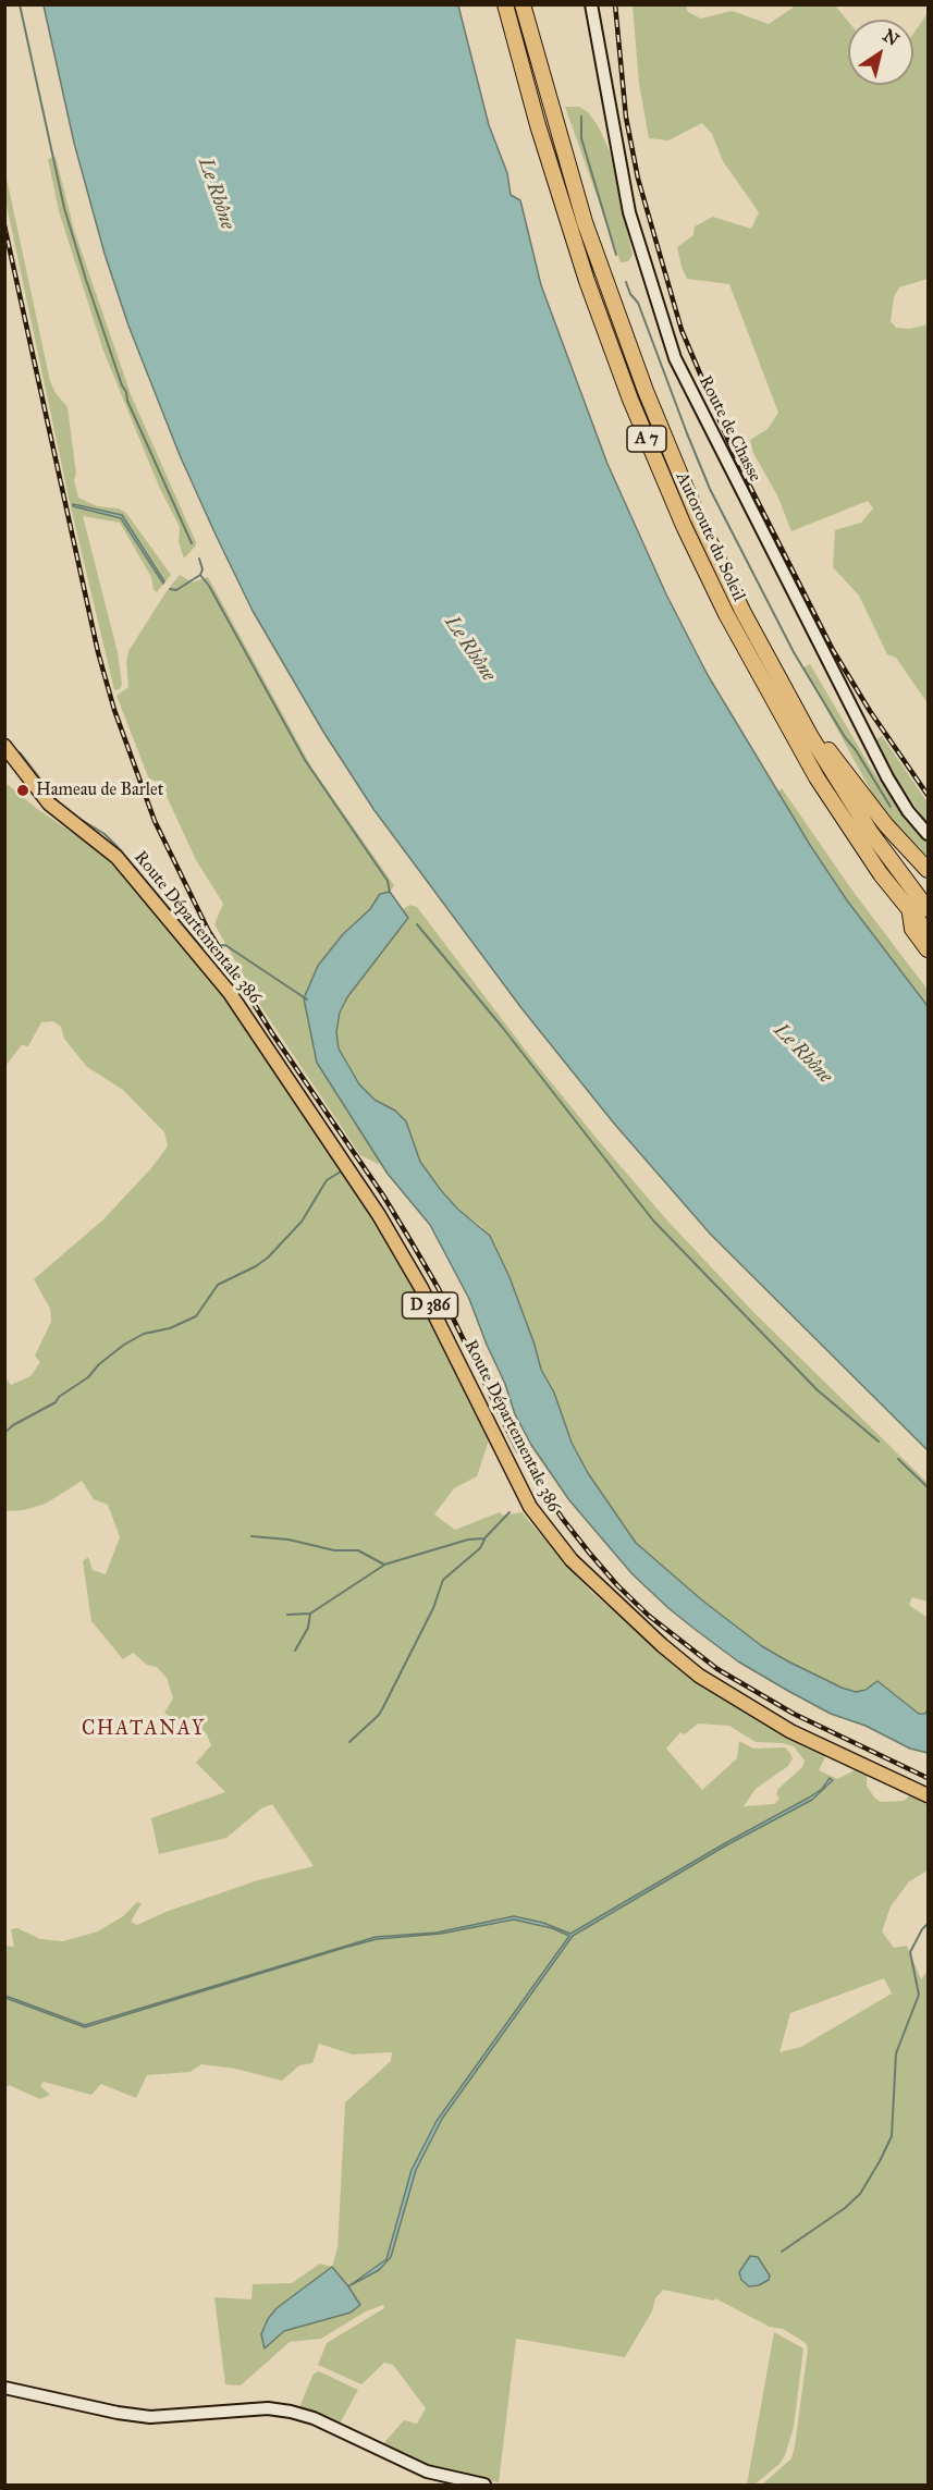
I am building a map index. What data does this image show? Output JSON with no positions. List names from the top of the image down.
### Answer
{
  "streets": {
    "highway": ["A 7", "Autoroute du Soleil"],
    "main road": ["Route de Chasse", "Route Départementale 386", "D 386"]
  },
  "districts": ["CHATANAY"],
  "water": ["Le Rhône"],
  "places": ["Hameau de Barlet"],
  "north": "top right"
}
